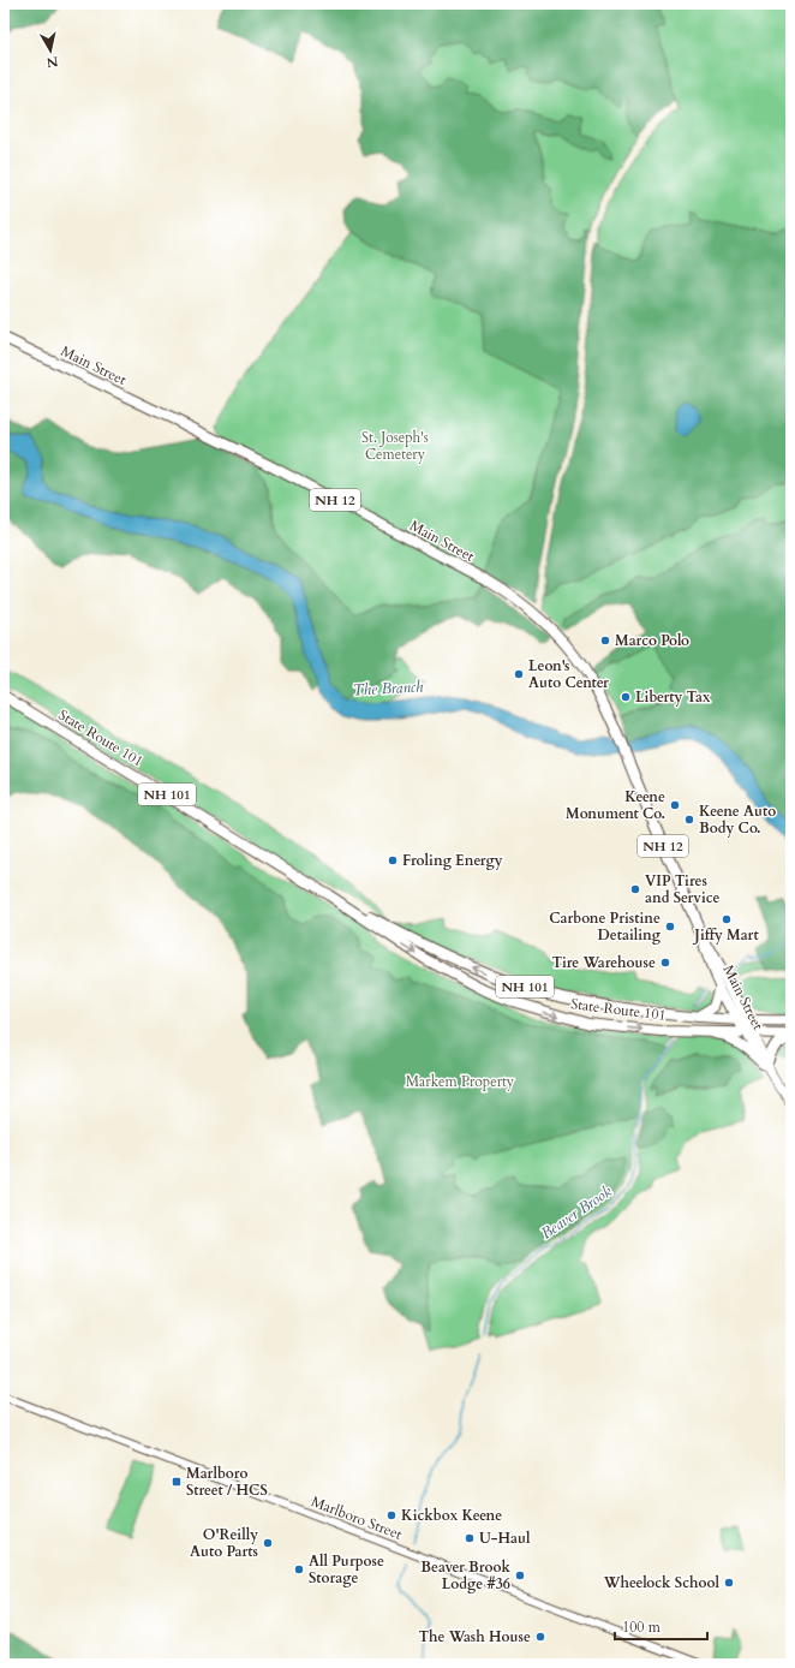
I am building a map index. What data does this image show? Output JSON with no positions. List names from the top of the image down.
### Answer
{
  "streets": {
    "highway": [
      "Main Street",
      "NH 12",
      "State Route 101",
      "NH 101"
    ],
    "street": ["Marlboro Street"]
  },
  "crossings": [
    ["Main Street", "State Route 101"]
  ],
  "water": ["The Branch", "Beaver Brook"],
  "parks": ["St. Joseph's Cemetery", "Markem Property"],
  "places": {
    "other": [
      "Marco Polo",
      "Leon's Auto Center",
      "Liberty Tax",
      "Keene Monument Co.",
      "Keene Auto Body Co.",
      "Froling Energy",
      "VIP Tires and Service",
      "Jiffy Mart",
      "Carbone Pristine Detailing",
      "Tire Warehouse",
      "Kickbox Keene",
      "U-Haul",
      "O'Reilly Auto Parts",
      "All Purpose Storage",
      "Beaver Brook Lodge #36",
      "Wheelock School",
      "The Wash House"
    ],
    "transit": ["Marlboro Street / HCS"]
  },
  "scale_bar": "100 m",
  "north": "bottom"
}
